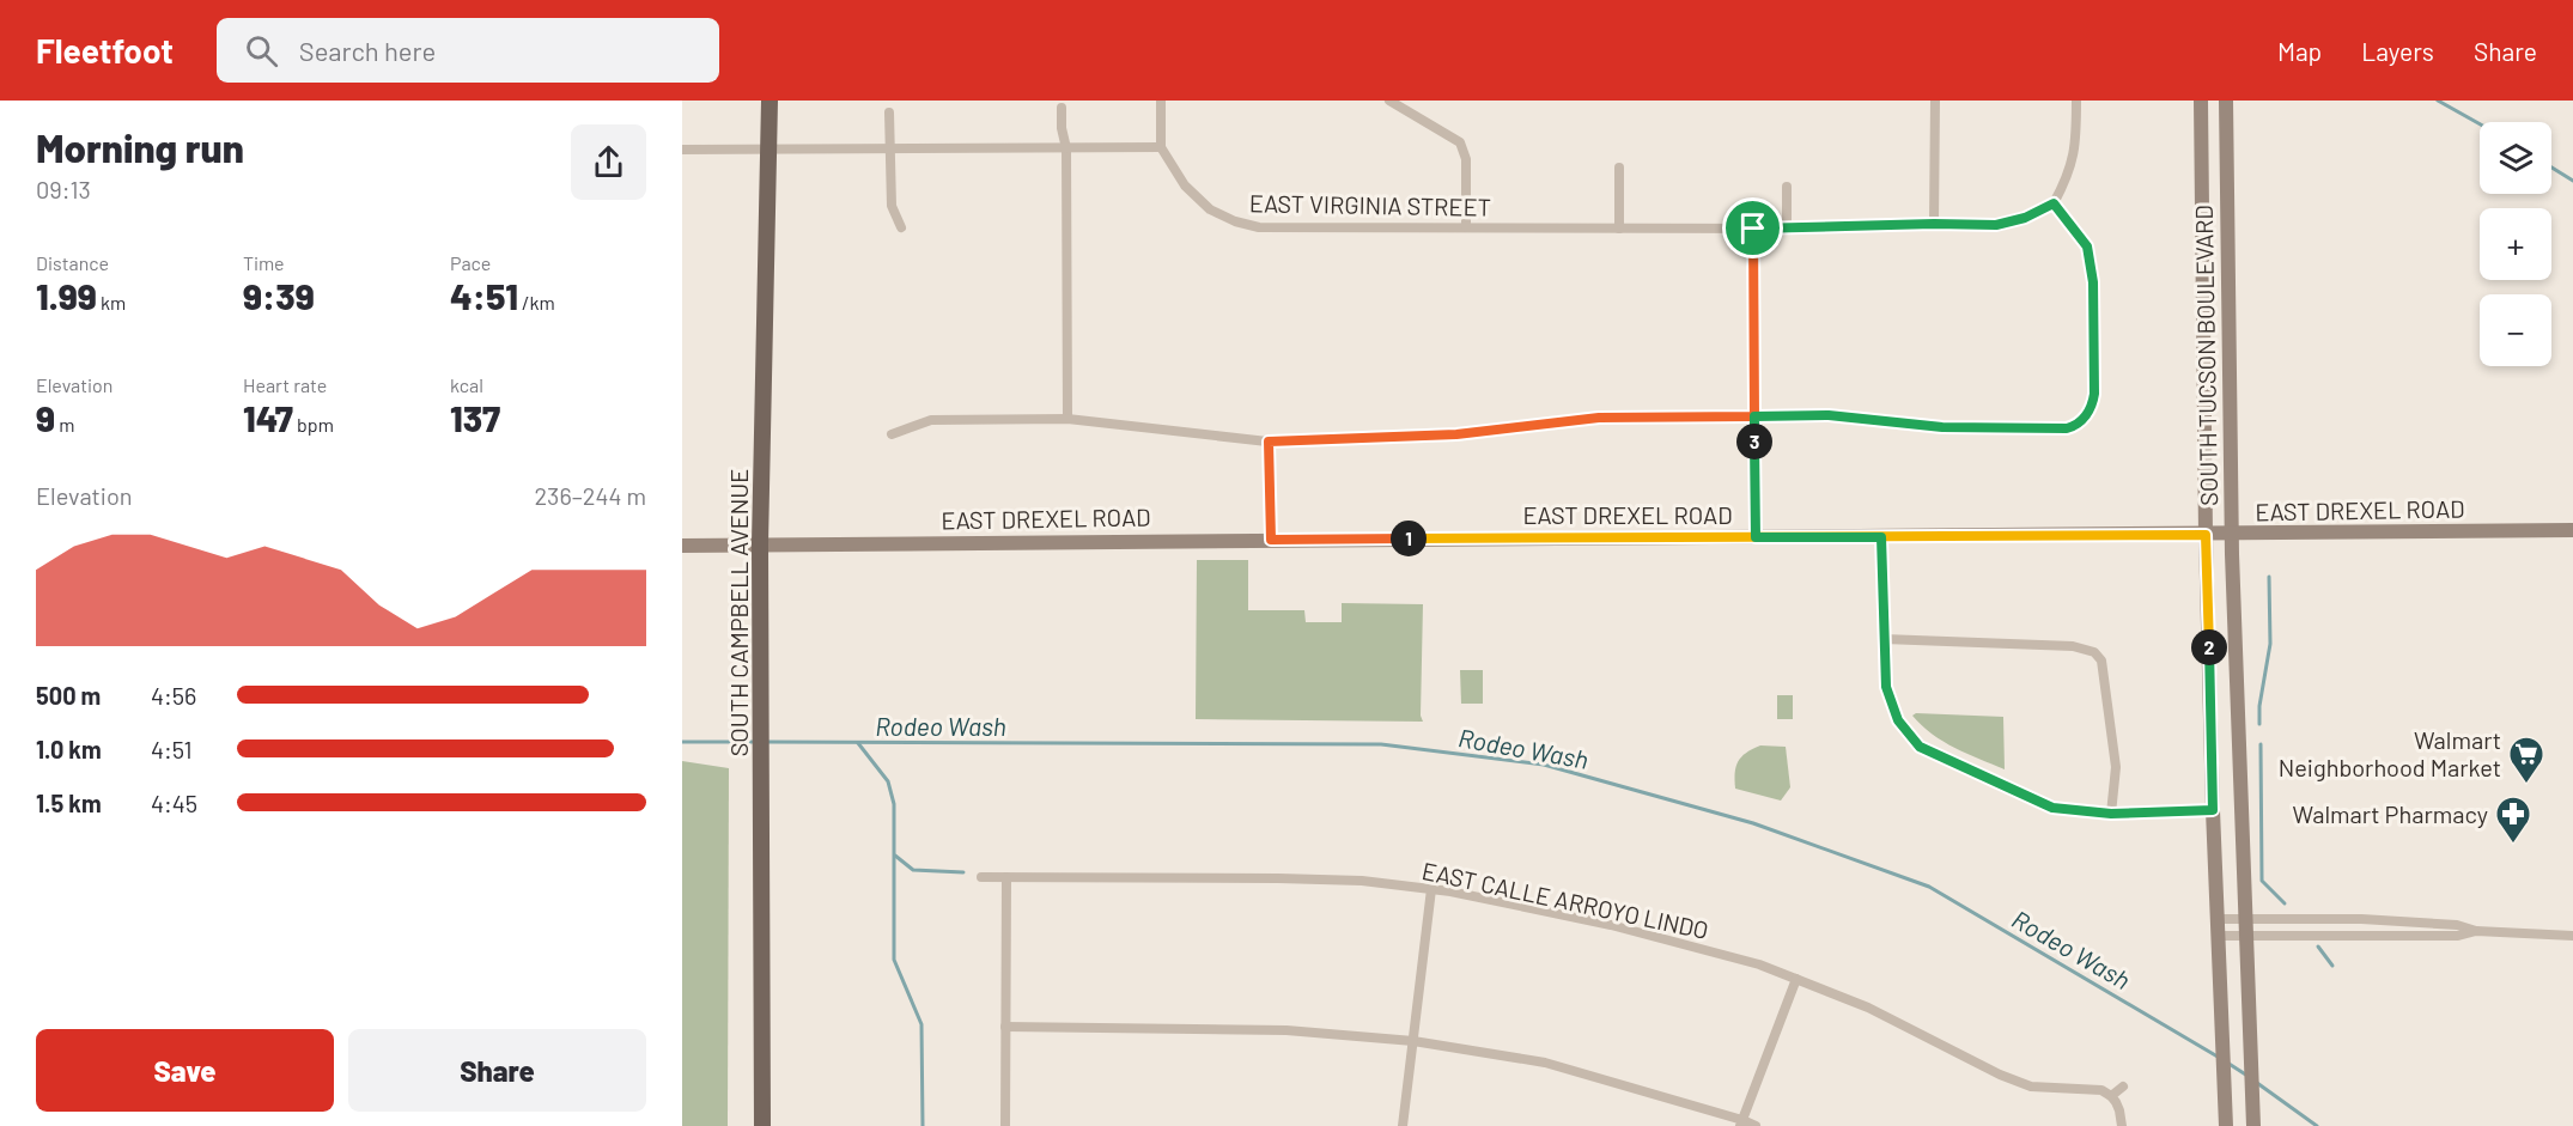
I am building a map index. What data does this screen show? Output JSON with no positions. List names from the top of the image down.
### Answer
{
  "streets": {
    "main road": ["SOUTH TUCSON BOULEVARD", "EAST DREXEL ROAD", "SOUTH CAMPBELL AVENUE"],
    "street": ["EAST VIRGINIA STREET", "EAST CALLE ARROYO LINDO"]
  },
  "crossings": [
    ["SOUTH TUCSON BOULEVARD", "EAST DREXEL ROAD"],
    ["EAST DREXEL ROAD", "SOUTH CAMPBELL AVENUE"]
  ],
  "water": ["Rodeo Wash"],
  "places": {
    "supermarket": ["Walmart Neighborhood Market"],
    "pharmacy": ["Walmart Pharmacy"]
  },
  "page": {
    "header": "Fleetfoot",
    "search": "Search here",
    "nav": ["Map", "Layers", "Share"],
    "heading": ["Morning run", "09:13"],
    "map_buttons": ["+", "−"],
    "stats": [
      ["Distance", "1.99 km"],
      ["Time", "9:39"],
      ["Pace", "4:51 /km"],
      ["Elevation", "9 m"],
      ["Heart rate", "147 bpm"],
      ["kcal", "137"]
    ],
    "pins": ["3", "1", "2"],
    "chart": ["Elevation", "236–244 m"],
    "list": [
      {
        "name": "500 m",
        "note": "4:56"
      },
      {
        "name": "1.0 km",
        "note": "4:51"
      },
      {
        "name": "1.5 km",
        "note": "4:45"
      }
    ],
    "buttons": ["Save", "Share"]
  }
}
